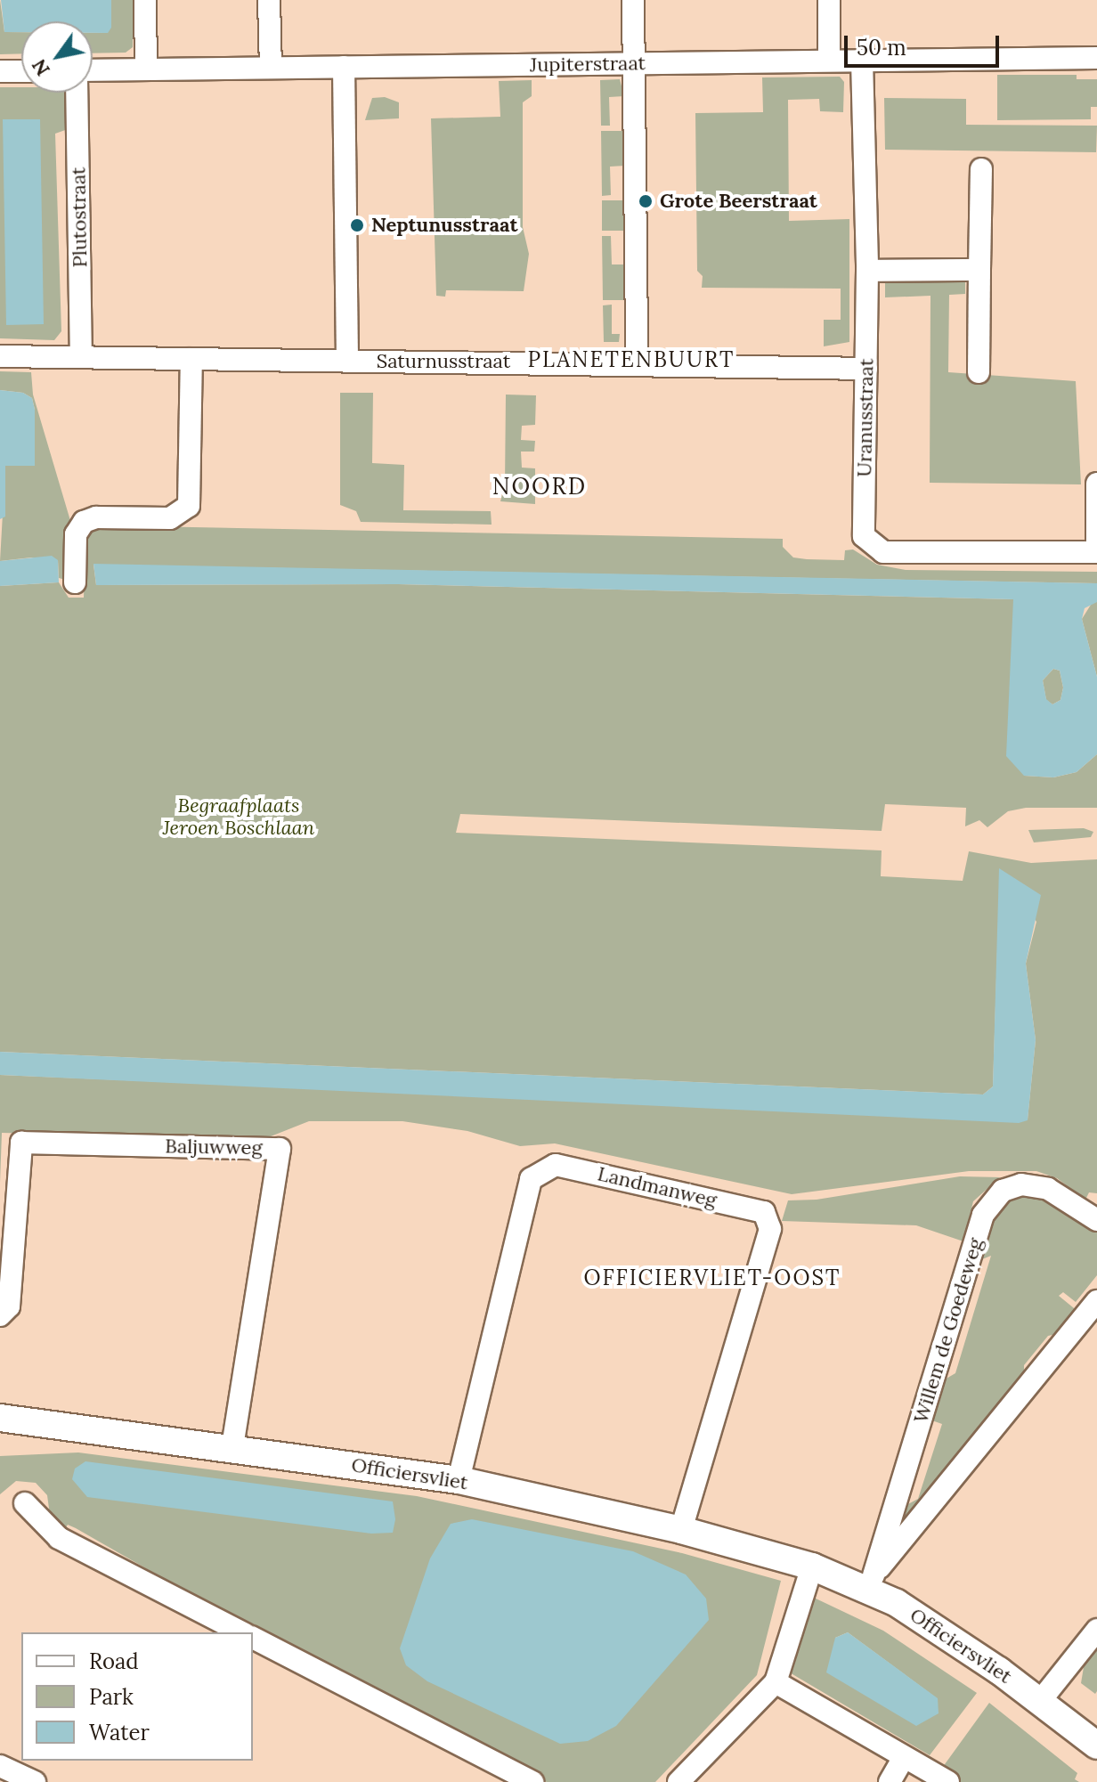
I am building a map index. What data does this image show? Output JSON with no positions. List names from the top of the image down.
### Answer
{
  "streets": {
    "main road": ["Officiersvliet"],
    "street": [
      "Jupiterstraat",
      "Plutostraat",
      "Saturnusstraat",
      "Uranusstraat",
      "Baljuwweg",
      "Landmanweg",
      "Willem de Goedeweg"
    ]
  },
  "crossings": [
    ["Jupiterstraat", "Uranusstraat"],
    ["Plutostraat", "Saturnusstraat"],
    ["Saturnusstraat", "Uranusstraat"],
    ["Baljuwweg", "Officiersvliet"],
    ["Landmanweg", "Officiersvliet"],
    ["Willem de Goedeweg", "Officiersvliet"]
  ],
  "districts": ["PLANETENBUURT", "NOORD", "OFFICIERVLIET-OOST"],
  "parks": ["Begraafplaats Jeroen Boschlaan"],
  "places": ["Grote Beerstraat", "Neptunusstraat"],
  "legend": ["Road", "Park", "Water"],
  "scale_bar": "50 m",
  "north": "bottom left"
}
